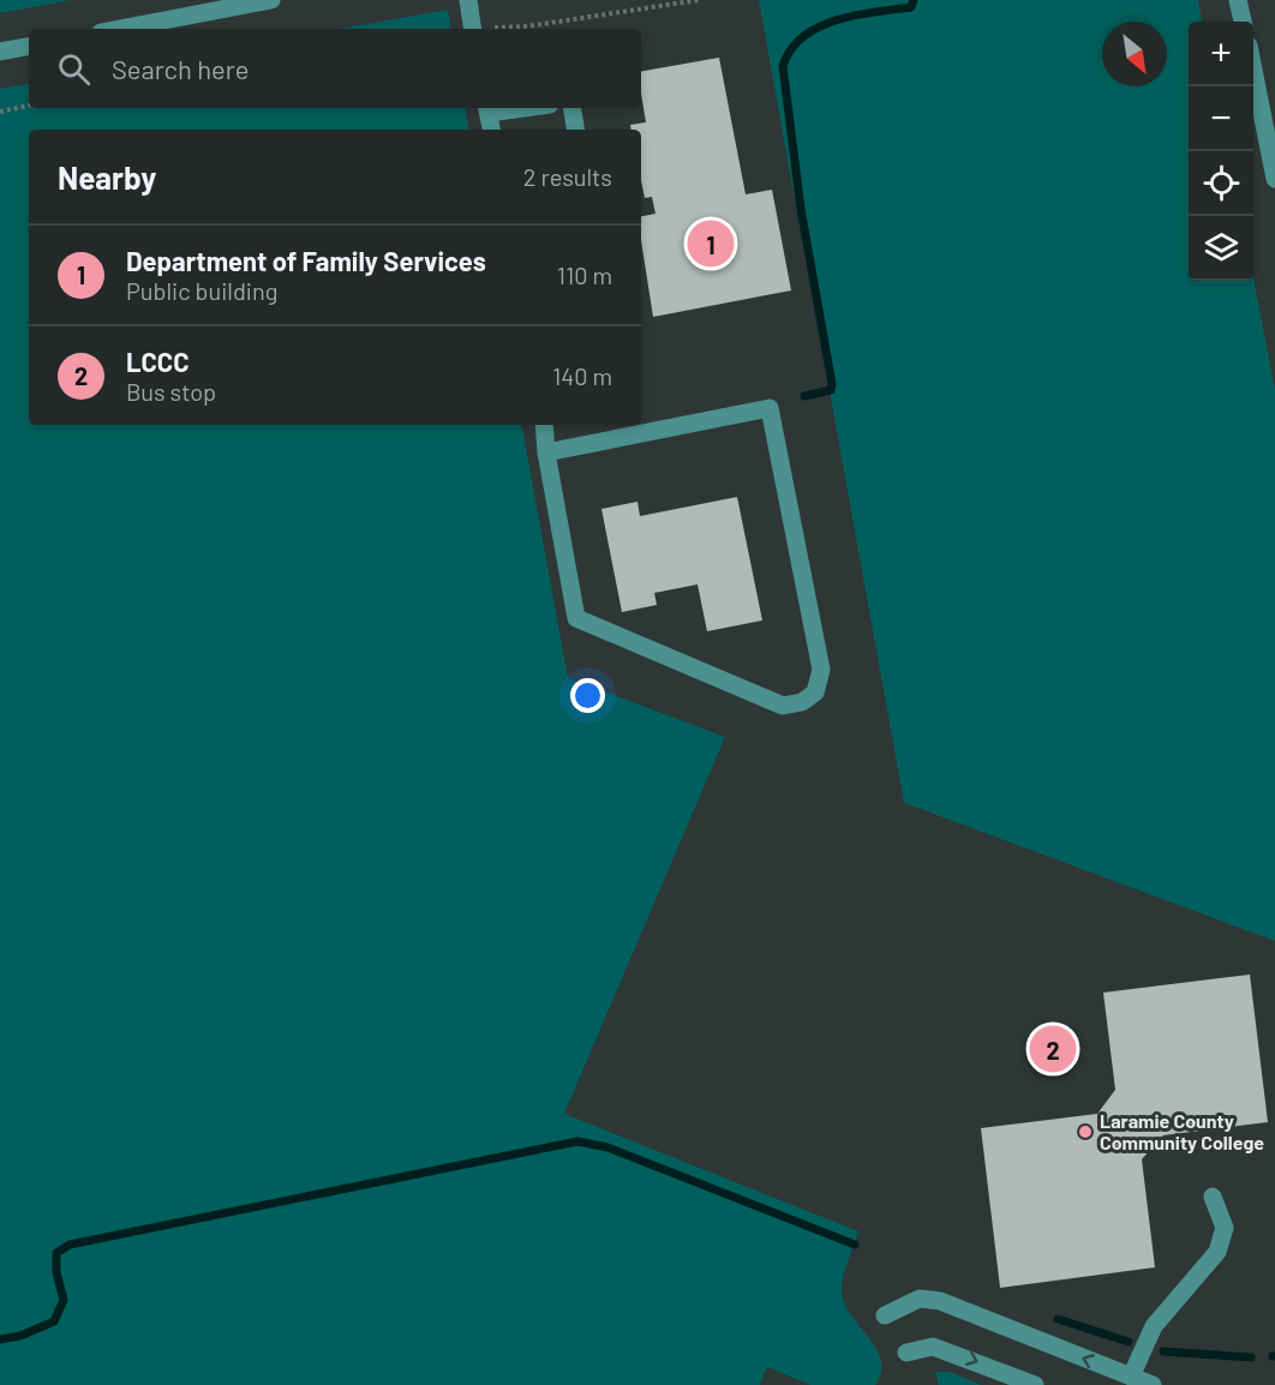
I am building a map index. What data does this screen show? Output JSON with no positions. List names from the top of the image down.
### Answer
{
  "places": ["Laramie County Community College"],
  "north": "bottom right",
  "page": {
    "map_buttons": ["+", "−"],
    "search": "Search here",
    "heading": ["Nearby", "2 results"],
    "pins": ["1", "2"],
    "list": [
      {
        "mark": "1",
        "name": "Department of Family Services",
        "note": "Public building",
        "value": "110 m"
      },
      {
        "mark": "2",
        "name": "LCCC",
        "note": "Bus stop",
        "value": "140 m"
      }
    ]
  }
}
